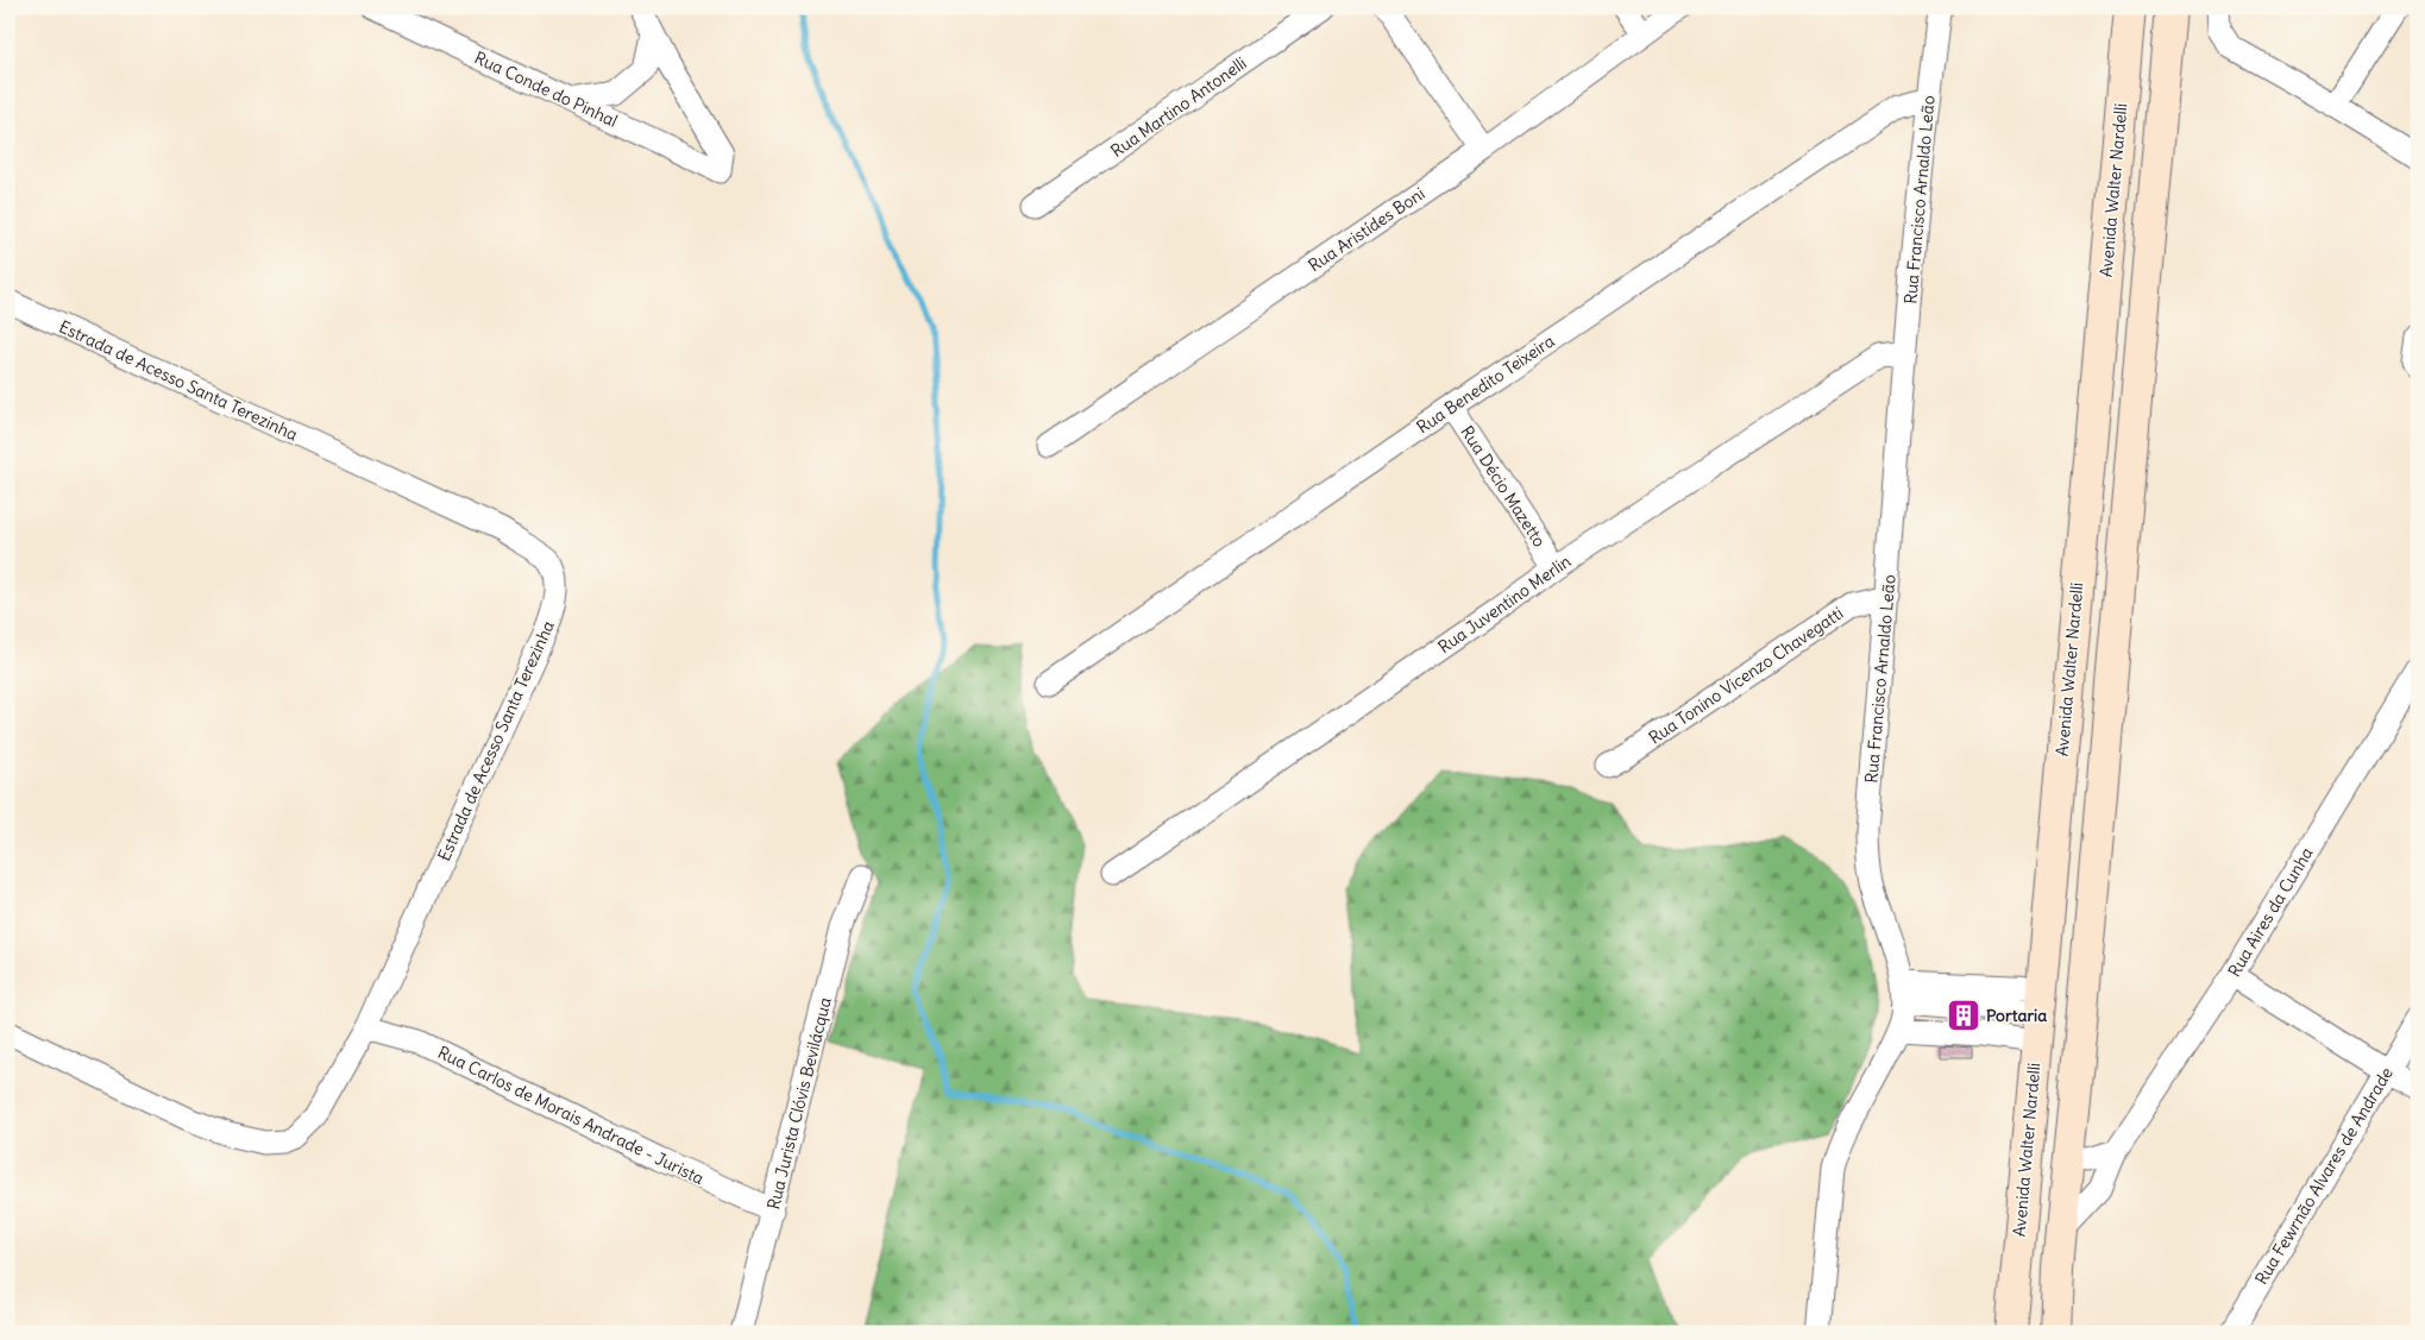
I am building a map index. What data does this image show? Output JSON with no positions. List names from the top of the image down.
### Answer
{
  "streets": {
    "street": [
      "Rua Conde do Pinhal",
      "Rua Martino Antonelli",
      "Avenida Walter Nardelli",
      "Rua Francisco Arnaldo Leão",
      "Rua Aristídes Boni",
      "Estrada de Acesso Santa Terezinha",
      "Rua Benedito Teixeira",
      "Rua Décio Mazetto",
      "Rua Juventino Merlin",
      "Rua Tonino Vicenzo Chavegatti",
      "Rua Aires da Cunha",
      "Rua Jurista Clóvis Bevilácqua",
      "Rua Carlos de Morais Andrade - Jurista",
      "Rua Fewrnão Alvares de Andrade"
    ]
  },
  "crossings": [
    ["Rua Francisco Arnaldo Leão", "Rua Benedito Teixeira"],
    ["Rua Francisco Arnaldo Leão", "Rua Juventino Merlin"],
    ["Rua Francisco Arnaldo Leão", "Rua Tonino Vicenzo Chavegatti"],
    ["Estrada de Acesso Santa Terezinha", "Rua Carlos de Morais Andrade - Jurista"],
    ["Rua Benedito Teixeira", "Rua Décio Mazetto"],
    ["Rua Décio Mazetto", "Rua Juventino Merlin"],
    ["Rua Jurista Clóvis Bevilácqua", "Rua Carlos de Morais Andrade - Jurista"]
  ],
  "places": {
    "building": ["Portaria"]
  }
}
